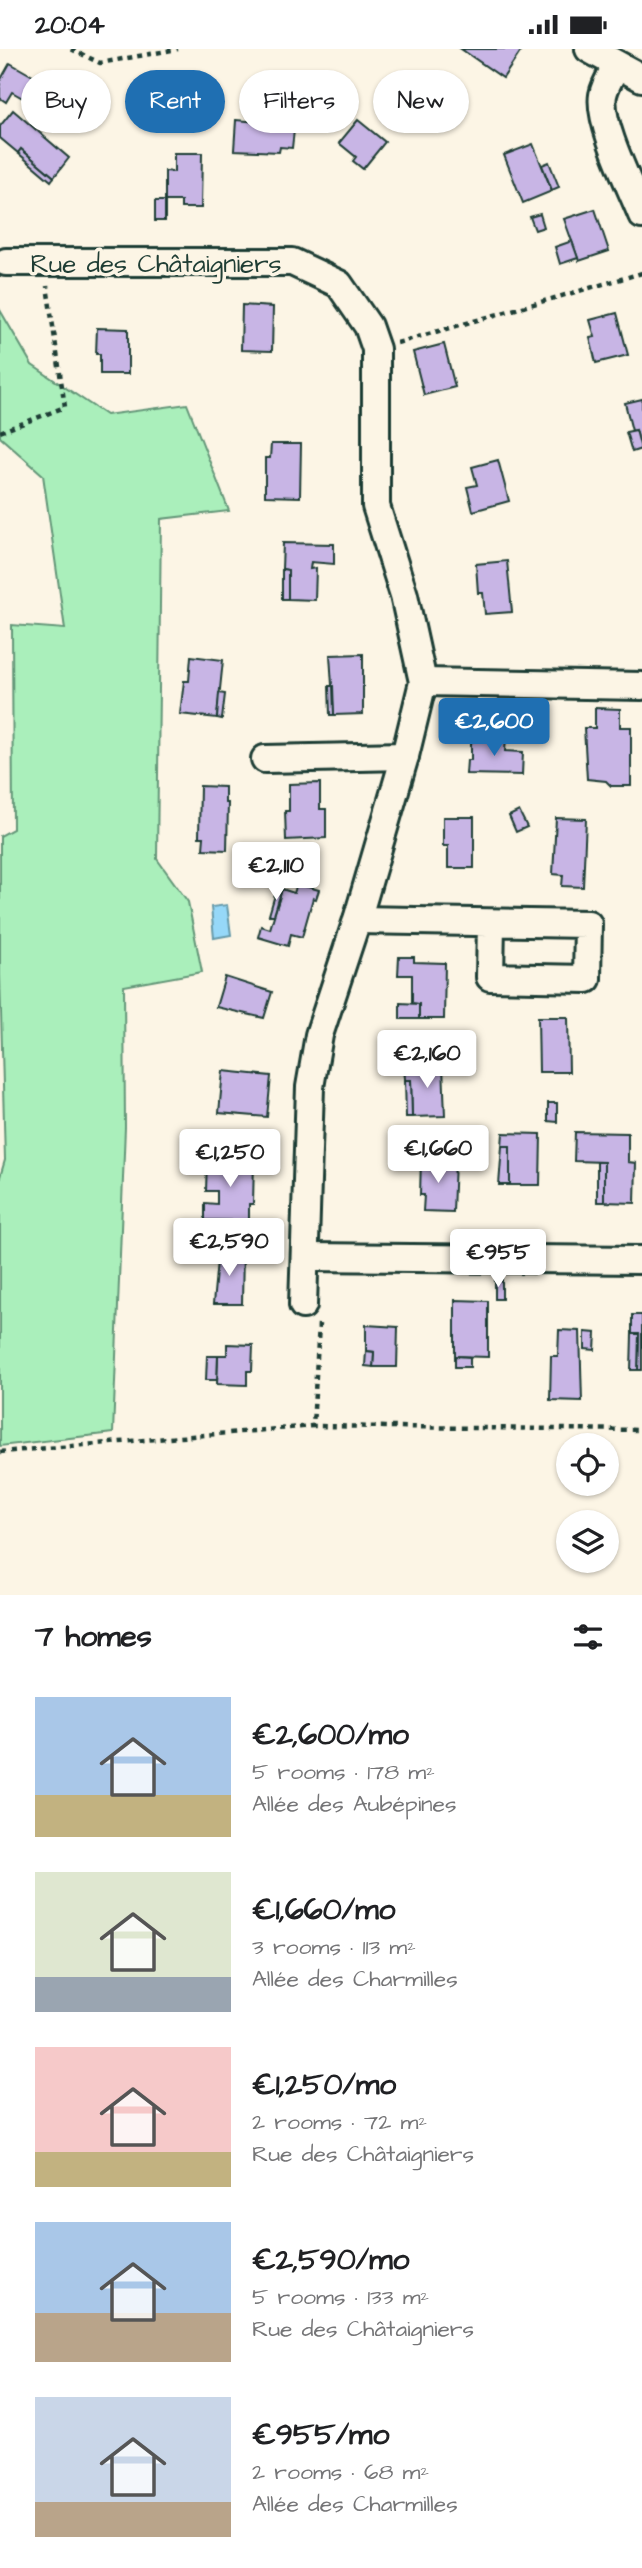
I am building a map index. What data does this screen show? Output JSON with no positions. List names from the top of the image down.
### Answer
{
  "streets": {
    "street": ["Rue des Châtaigniers"]
  },
  "page": {
    "status": "20:04",
    "chip": [
      "Buy",
      "Rent",
      "Filters",
      "New"
    ],
    "price": [
      "€2,600",
      "€2,110",
      "€2,160",
      "€1,660",
      "€1,250",
      "€2,590",
      "€955"
    ],
    "heading": "7 homes",
    "list": [
      {
        "name": "€2,600/mo",
        "note": "5 rooms · 178 m² · Allée des Aubépines"
      },
      {
        "name": "€1,660/mo",
        "note": "3 rooms · 113 m² · Allée des Charmilles"
      },
      {
        "name": "€1,250/mo",
        "note": "2 rooms · 72 m² · Rue des Châtaigniers"
      },
      {
        "name": "€2,590/mo",
        "note": "5 rooms · 133 m² · Rue des Châtaigniers"
      },
      {
        "name": "€955/mo",
        "note": "2 rooms · 68 m² · Allée des Charmilles"
      }
    ]
  }
}
